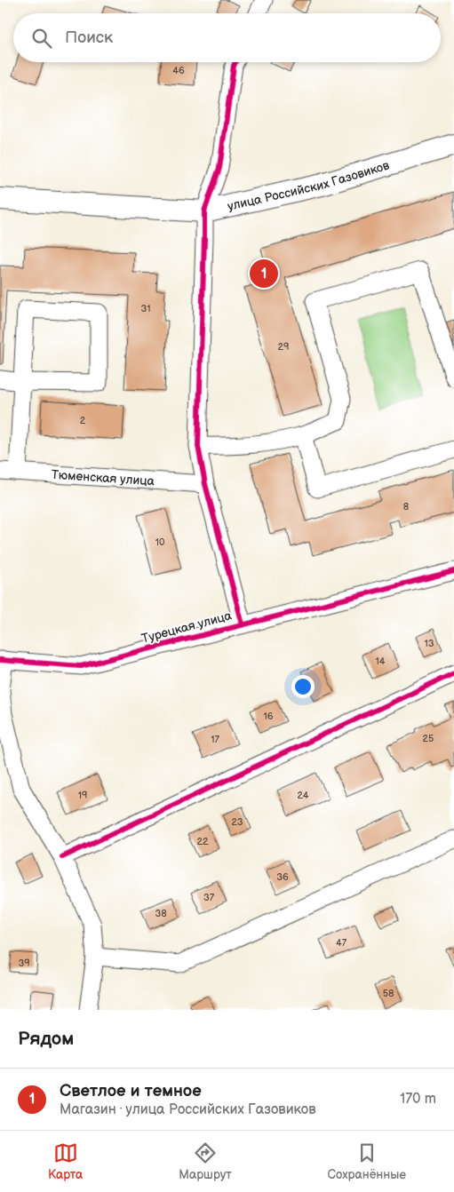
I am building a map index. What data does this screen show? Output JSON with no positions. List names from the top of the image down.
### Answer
{
  "streets": {
    "main road": ["улица Российских Газовиков"],
    "street": ["Тюменская улица", "Турецкая улица"]
  },
  "house_numbers": [
    "46",
    "31",
    "29",
    "2",
    "8",
    "10",
    "13",
    "14",
    "16",
    "25",
    "17",
    "19",
    "24",
    "23",
    "22",
    "36",
    "37",
    "38",
    "47",
    "39",
    "58"
  ],
  "page": {
    "search": "Поиск",
    "pins": "1",
    "heading": "Рядом",
    "list": [
      {
        "mark": "1",
        "name": "Светлое и темное",
        "note": "Магазин · улица Российских Газовиков",
        "value": "170 m"
      }
    ],
    "nav": ["Карта", "Маршрут", "Сохранённые"]
  }
}
